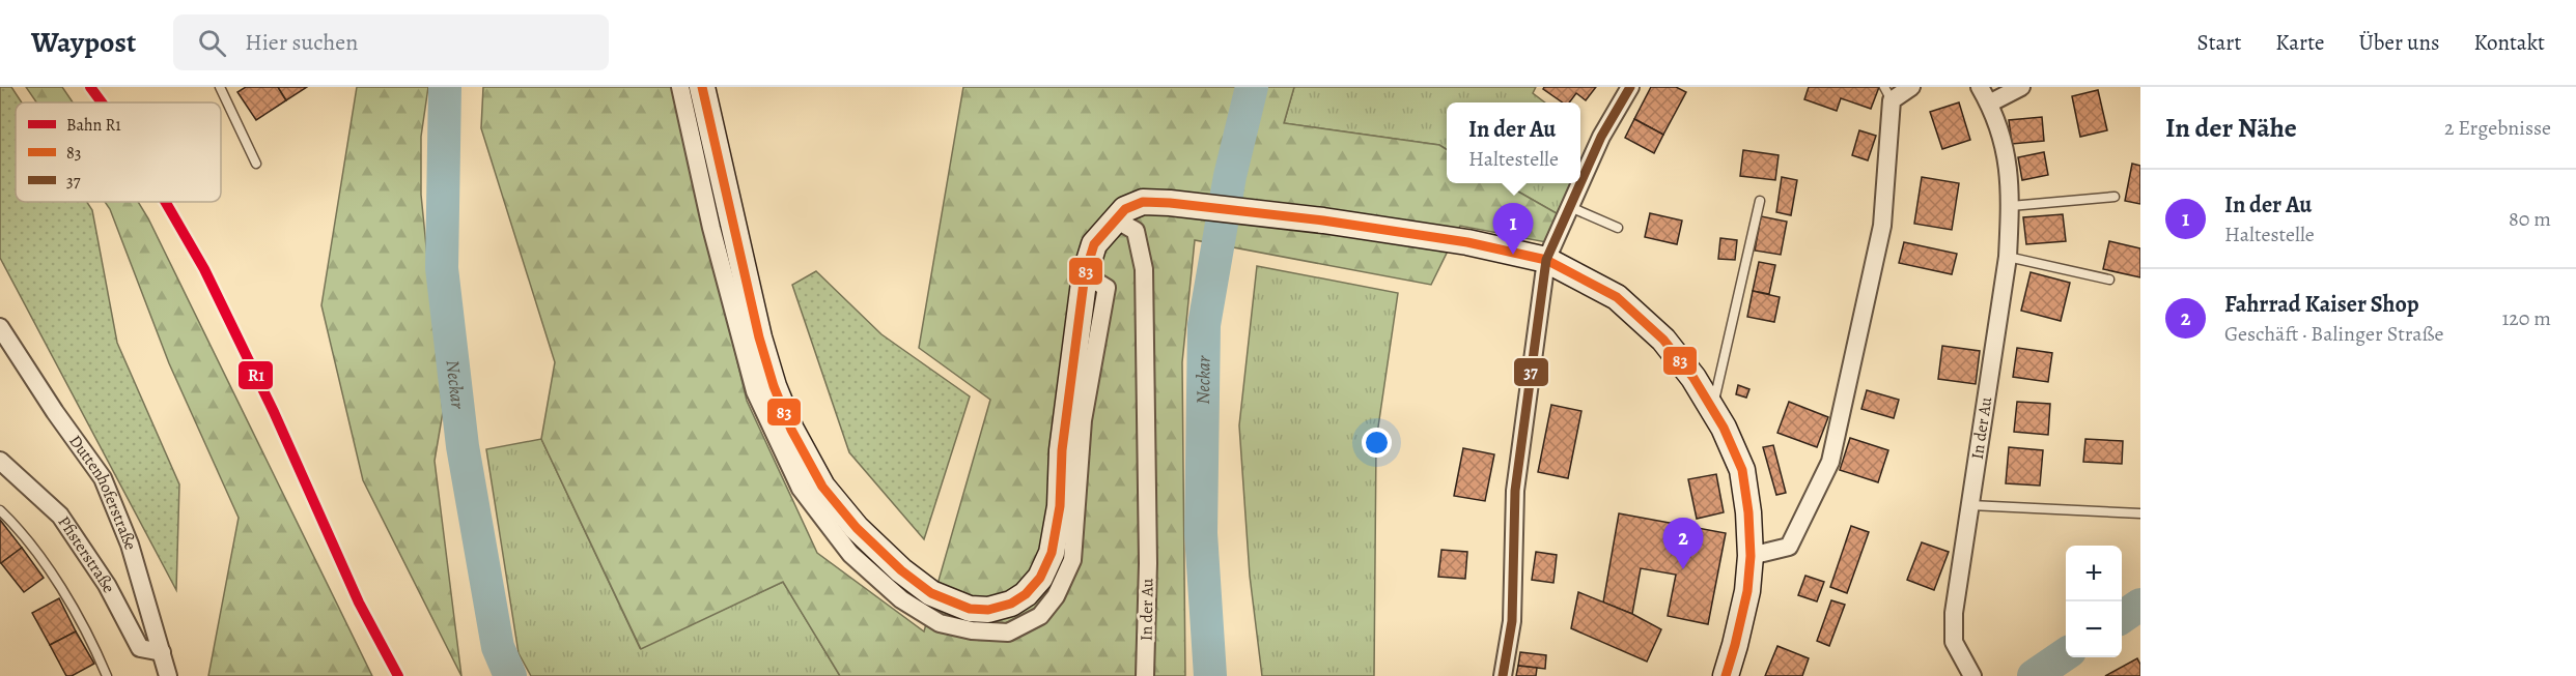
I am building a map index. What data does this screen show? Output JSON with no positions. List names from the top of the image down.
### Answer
{
  "streets": {
    "street": ["In der Au", "Duttenhoferstraße", "Pfisterstraße"]
  },
  "crossings": [
    ["Duttenhoferstraße", "Pfisterstraße"]
  ],
  "water": ["Neckar"],
  "lines": ["rail line R1", "transit line 83", "transit line 37"],
  "legend": ["Bahn R1", "83", "37"],
  "page": {
    "header": "Waypost",
    "search": "Hier suchen",
    "nav": [
      "Start",
      "Karte",
      "Über uns",
      "Kontakt"
    ],
    "heading": ["In der Nähe", "2 Ergebnisse"],
    "popup": ["In der Au", "Haltestelle"],
    "list": [
      {
        "mark": "1",
        "name": "In der Au",
        "note": "Haltestelle",
        "value": "80 m"
      },
      {
        "mark": "2",
        "name": "Fahrrad Kaiser Shop",
        "note": "Geschäft · Balinger Straße",
        "value": "120 m"
      }
    ],
    "pins": ["1", "2"],
    "map_buttons": ["+", "−"]
  }
}
